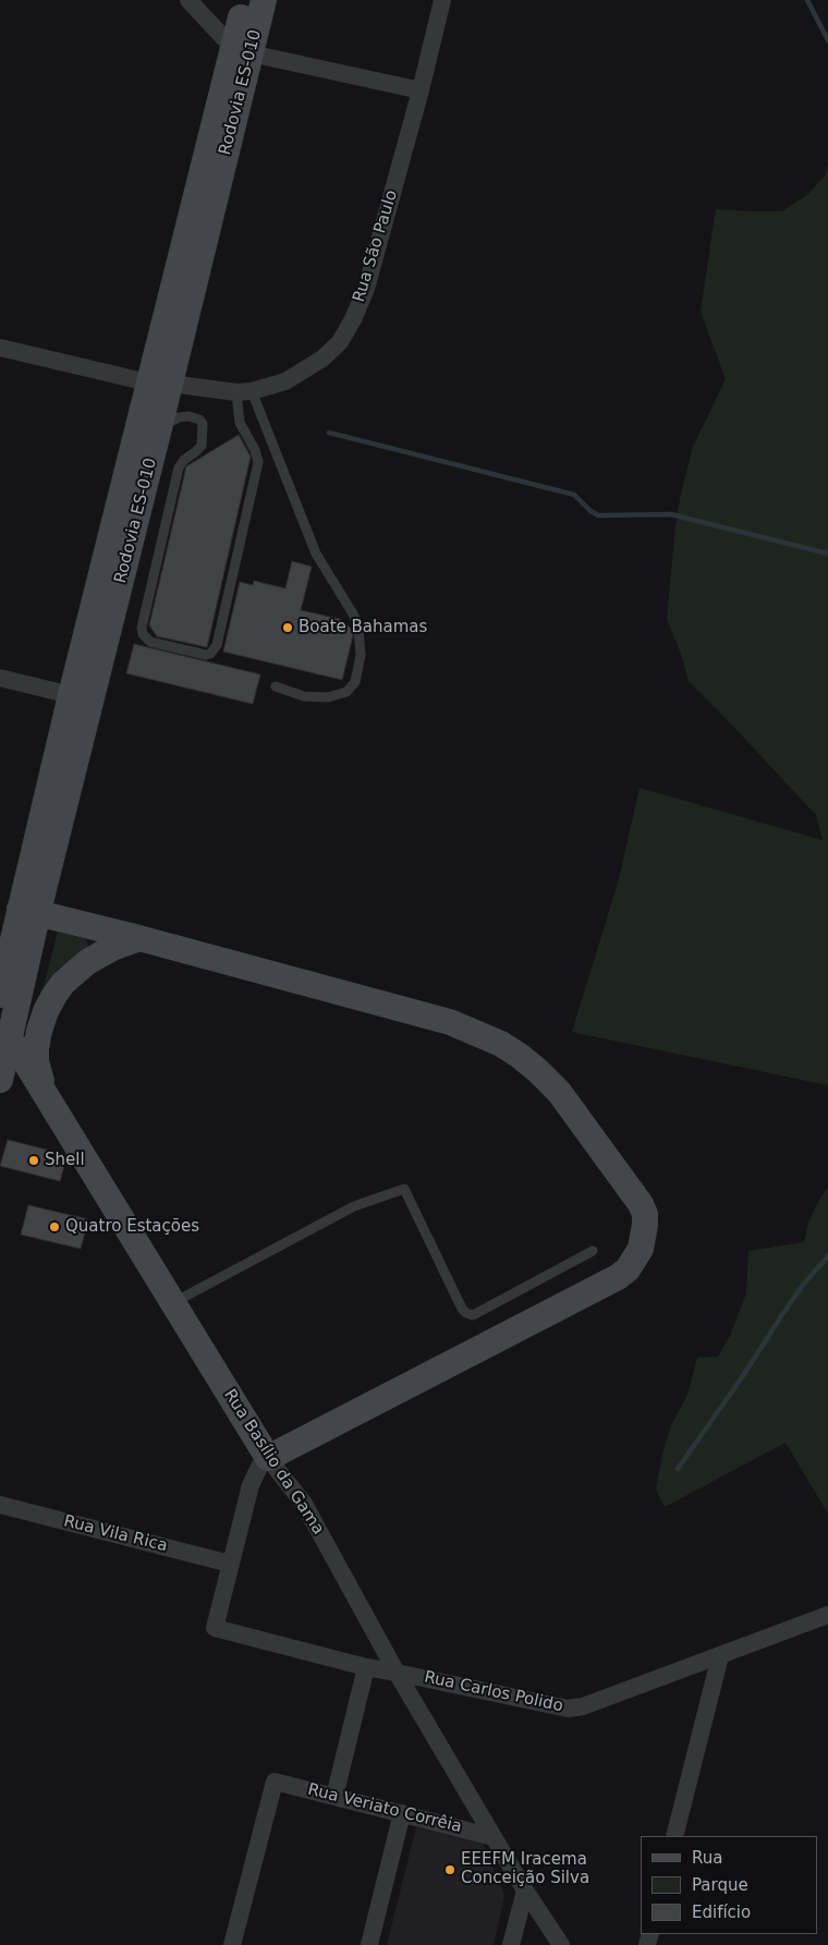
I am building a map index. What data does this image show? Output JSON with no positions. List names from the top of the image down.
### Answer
{
  "streets": {
    "street": [
      "Rodovia ES-010",
      "Rua São Paulo",
      "Rua Basílio da Gama",
      "Rua Vila Rica",
      "Rua Carlos Polido",
      "Rua Veriato Corrêia"
    ]
  },
  "crossings": [
    ["Rodovia ES-010", "Rua São Paulo"],
    ["Rodovia ES-010", "Rua Basílio da Gama"],
    ["Rua Basílio da Gama", "Rua Carlos Polido"],
    ["Rua Basílio da Gama", "Rua Veriato Corrêia"],
    ["Rua Vila Rica", "Rua Carlos Polido"]
  ],
  "places": [
    "Boate Bahamas",
    "Shell",
    "Quatro Estações",
    "EEEFM Iracema Conceição Silva"
  ],
  "legend": ["Rua", "Parque", "Edifício"]
}
